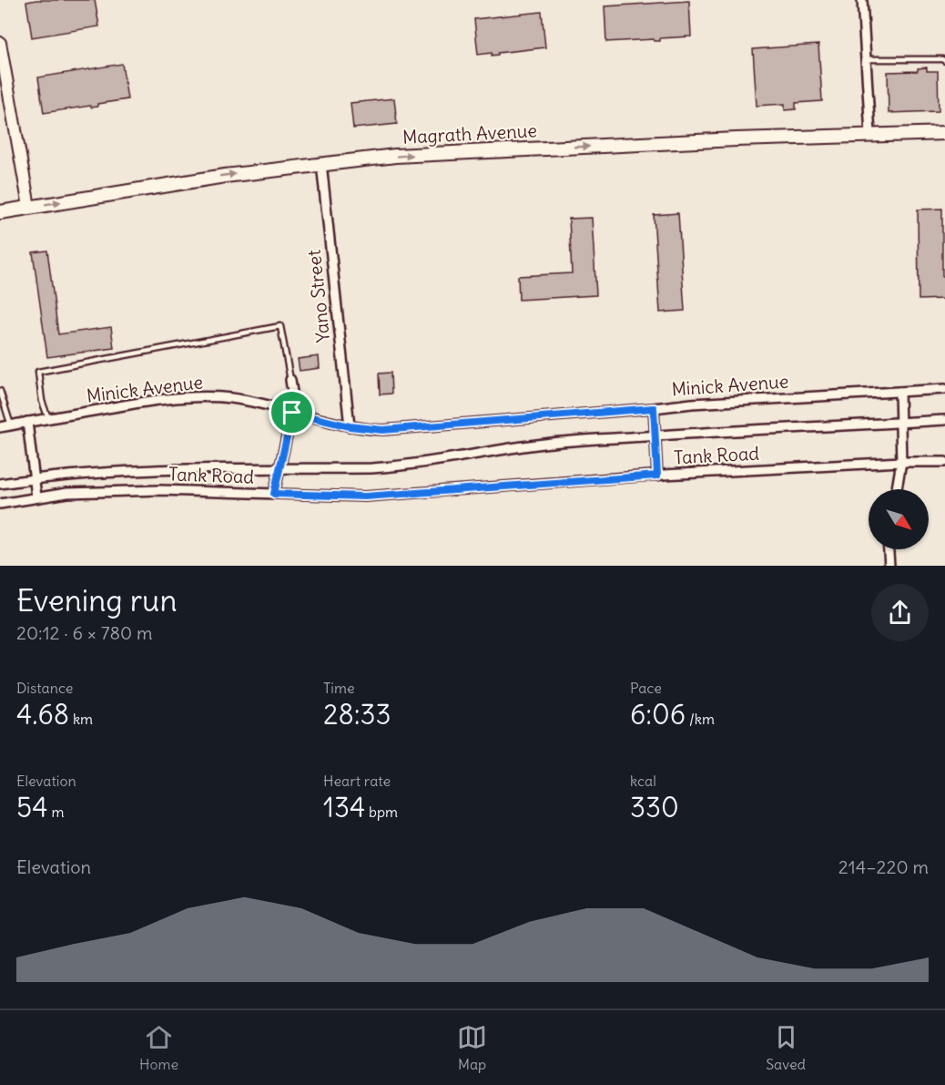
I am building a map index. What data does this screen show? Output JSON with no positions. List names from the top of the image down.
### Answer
{
  "streets": {
    "main road": ["Magrath Avenue"],
    "street": ["Yano Street", "Minick Avenue", "Tank Road"]
  },
  "crossings": [
    ["Magrath Avenue", "Yano Street"],
    ["Yano Street", "Minick Avenue"]
  ],
  "one_way": ["Magrath Avenue"],
  "north": "bottom right",
  "page": {
    "heading": ["Evening run", "20:12 · 6 × 780 m"],
    "stats": [
      ["Distance", "4.68 km"],
      ["Time", "28:33"],
      ["Pace", "6:06 /km"],
      ["Elevation", "54 m"],
      ["Heart rate", "134 bpm"],
      ["kcal", "330"]
    ],
    "chart": ["Elevation", "214–220 m"],
    "tabs": ["Home", "Map", "Saved"]
  }
}
